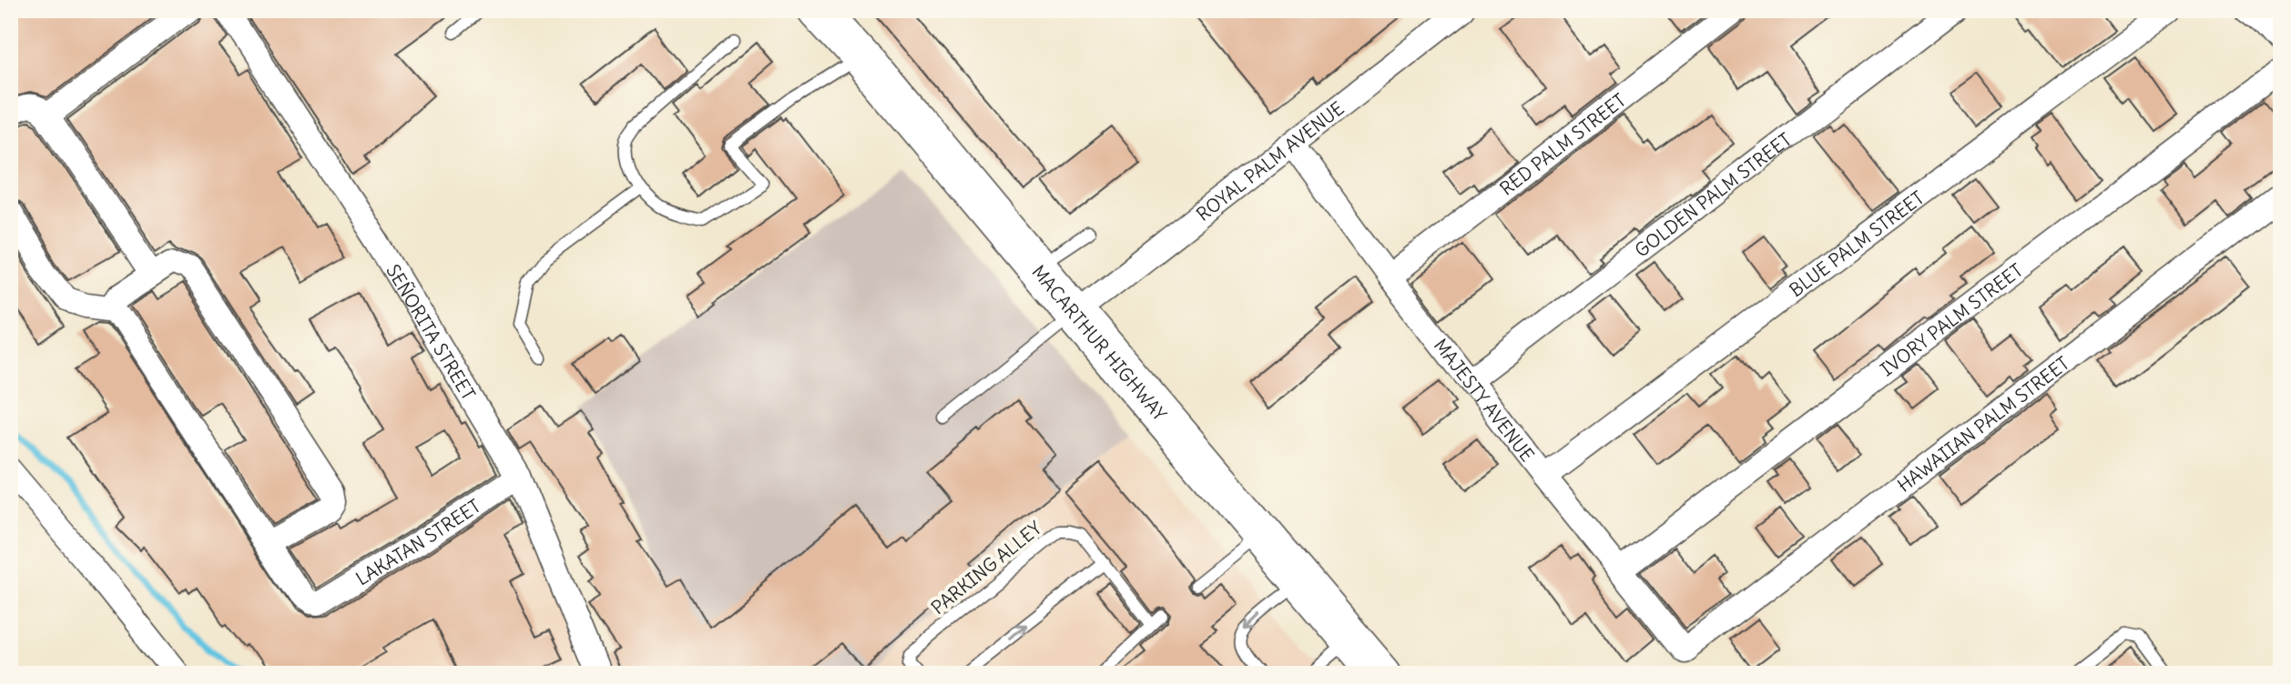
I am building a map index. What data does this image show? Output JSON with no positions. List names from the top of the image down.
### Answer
{
  "streets": {
    "highway": ["MACARTHUR HIGHWAY"],
    "street": [
      "RED PALM STREET",
      "ROYAL PALM AVENUE",
      "GOLDEN PALM STREET",
      "BLUE PALM STREET",
      "IVORY PALM STREET",
      "SEÑORITA STREET",
      "MAJESTY AVENUE",
      "HAWAIIAN PALM STREET",
      "LAKATAN STREET"
    ],
    "lane": ["PARKING ALLEY"]
  },
  "crossings": [
    ["RED PALM STREET", "MAJESTY AVENUE"],
    ["ROYAL PALM AVENUE", "MACARTHUR HIGHWAY"],
    ["ROYAL PALM AVENUE", "MAJESTY AVENUE"],
    ["GOLDEN PALM STREET", "MAJESTY AVENUE"],
    ["BLUE PALM STREET", "MAJESTY AVENUE"],
    ["IVORY PALM STREET", "MAJESTY AVENUE"],
    ["SEÑORITA STREET", "LAKATAN STREET"],
    ["MAJESTY AVENUE", "HAWAIIAN PALM STREET"]
  ]
}
